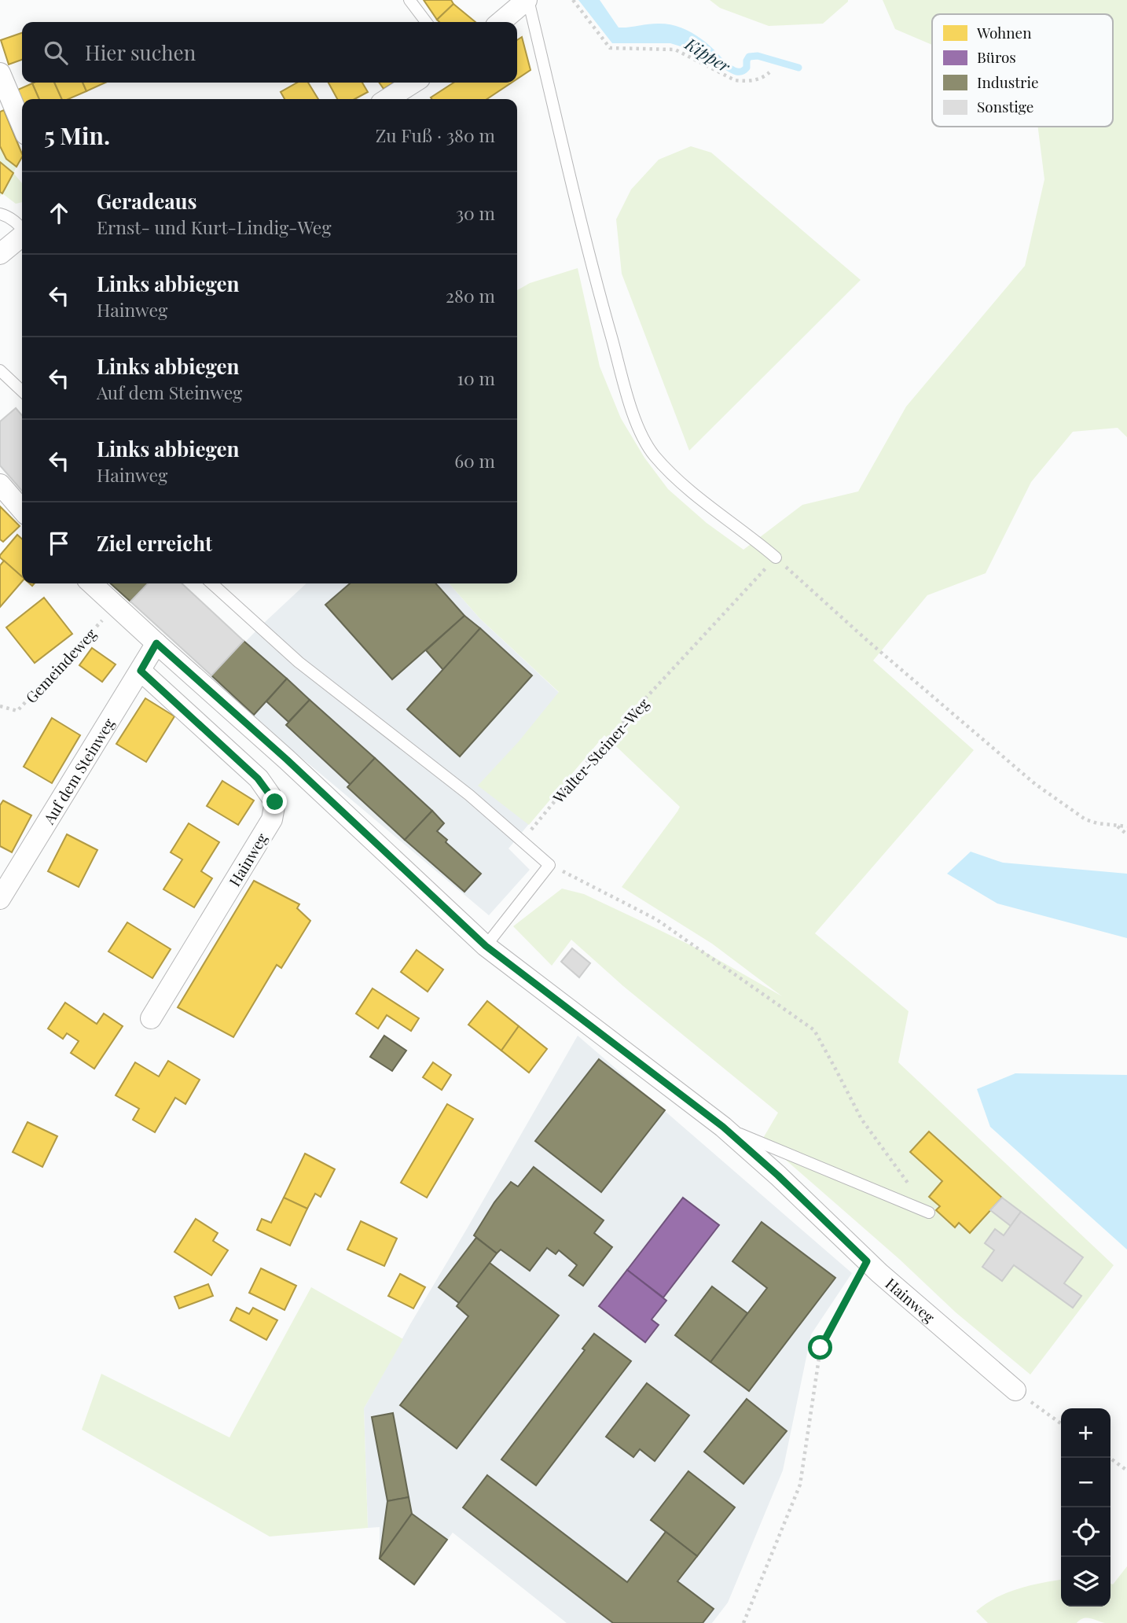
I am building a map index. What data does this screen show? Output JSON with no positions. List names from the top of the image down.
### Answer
{
  "streets": {
    "street": ["Auf dem Steinweg", "Hainweg"],
    "path": ["Gemeindeweg", "Walter-Steiner-Weg"]
  },
  "crossings": [
    ["Gemeindeweg", "Hainweg"],
    ["Auf dem Steinweg", "Hainweg"]
  ],
  "water": ["Kipper"],
  "legend": [
    "Wohnen",
    "Büros",
    "Industrie",
    "Sonstige"
  ],
  "page": {
    "search": "Hier suchen",
    "heading": ["5 Min.", "Zu Fuß · 380 m"],
    "list": [
      ["Geradeaus", "Ernst- und Kurt-Lindig-Weg", "30 m"],
      ["Links abbiegen", "Hainweg", "280 m"],
      ["Links abbiegen", "Auf dem Steinweg", "10 m"],
      ["Links abbiegen", "Hainweg", "60 m"],
      "Ziel erreicht"
    ],
    "map_buttons": ["+", "−"]
  }
}
